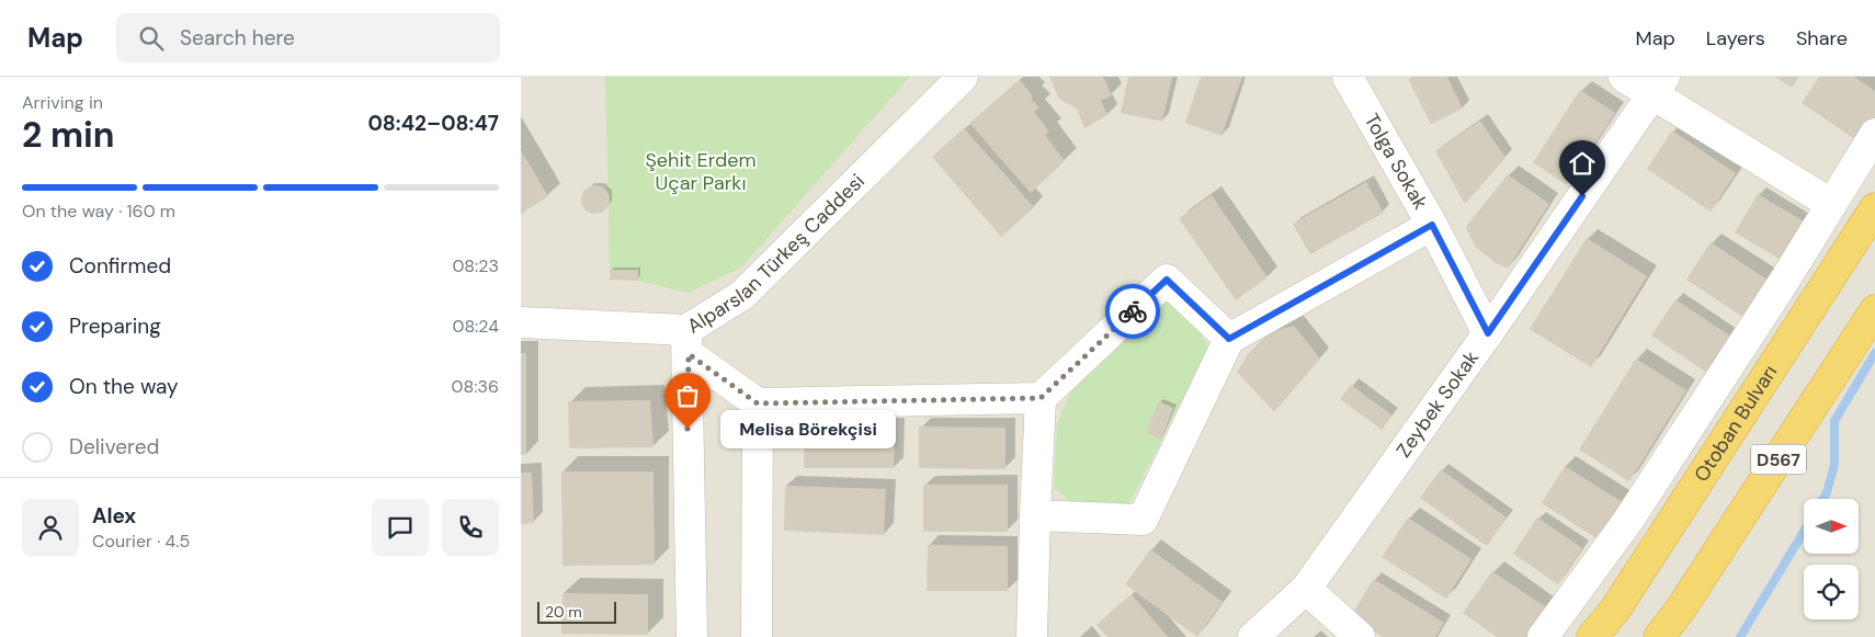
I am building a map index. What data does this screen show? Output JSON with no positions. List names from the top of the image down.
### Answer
{
  "streets": {
    "highway": ["Otoban Bulvarı", "D567"],
    "street": ["Tolga Sokak", "Alparslan Türkeş Caddesi", "Zeybek Sokak"]
  },
  "crossings": [
    ["Tolga Sokak", "Zeybek Sokak"]
  ],
  "parks": ["Şehit Erdem Uçar Parkı"],
  "places": ["Melisa Börekçisi"],
  "scale_bar": "20 m",
  "north": "right",
  "page": {
    "header": "Map",
    "search": "Search here",
    "nav": ["Map", "Layers", "Share"],
    "heading": ["2 min", "Arriving in", "08:42–08:47"],
    "panel": ["Alex", "Courier · 4.5"],
    "bar": "On the way · 160 m",
    "list": [
      ["Confirmed", "08:23"],
      ["Preparing", "08:24"],
      ["On the way", "08:36"],
      "Delivered"
    ],
    "bubble": "Melisa Börekçisi",
    "scale": "20 m"
  }
}
